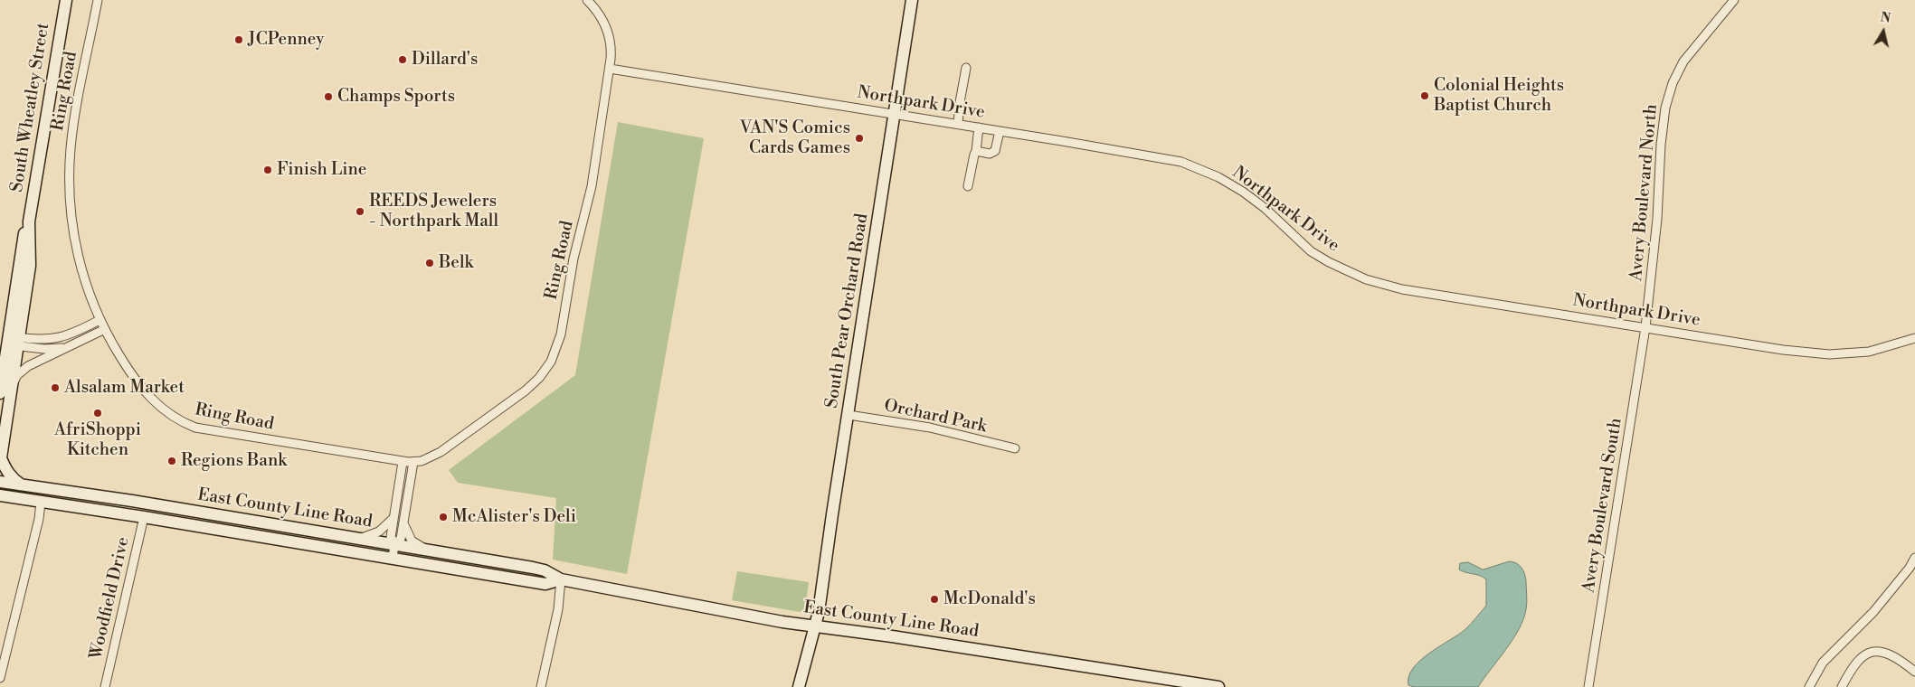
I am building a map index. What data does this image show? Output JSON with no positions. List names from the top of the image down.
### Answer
{
  "streets": {
    "main road": ["South Wheatley Street", "South Pear Orchard Road", "East County Line Road"],
    "street": [
      "Ring Road",
      "Northpark Drive",
      "Avery Boulevard North",
      "Orchard Park",
      "Avery Boulevard South",
      "Woodfield Drive"
    ]
  },
  "crossings": [
    ["Ring Road", "Northpark Drive"],
    ["Northpark Drive", "Avery Boulevard North"],
    ["Northpark Drive", "South Pear Orchard Road"],
    ["Northpark Drive", "Avery Boulevard South"],
    ["Avery Boulevard North", "Avery Boulevard South"],
    ["South Pear Orchard Road", "Orchard Park"],
    ["South Pear Orchard Road", "East County Line Road"],
    ["East County Line Road", "Woodfield Drive"]
  ],
  "places": [
    "JCPenney",
    "Dillard's",
    "Colonial Heights Baptist Church",
    "Champs Sports",
    "VAN'S Comics Cards Games",
    "Finish Line",
    "REEDS Jewelers - Northpark Mall",
    "Belk",
    "Alsalam Market",
    "AfriShoppi Kitchen",
    "Regions Bank",
    "McAlister's Deli",
    "McDonald's"
  ],
  "north": "top"
}
